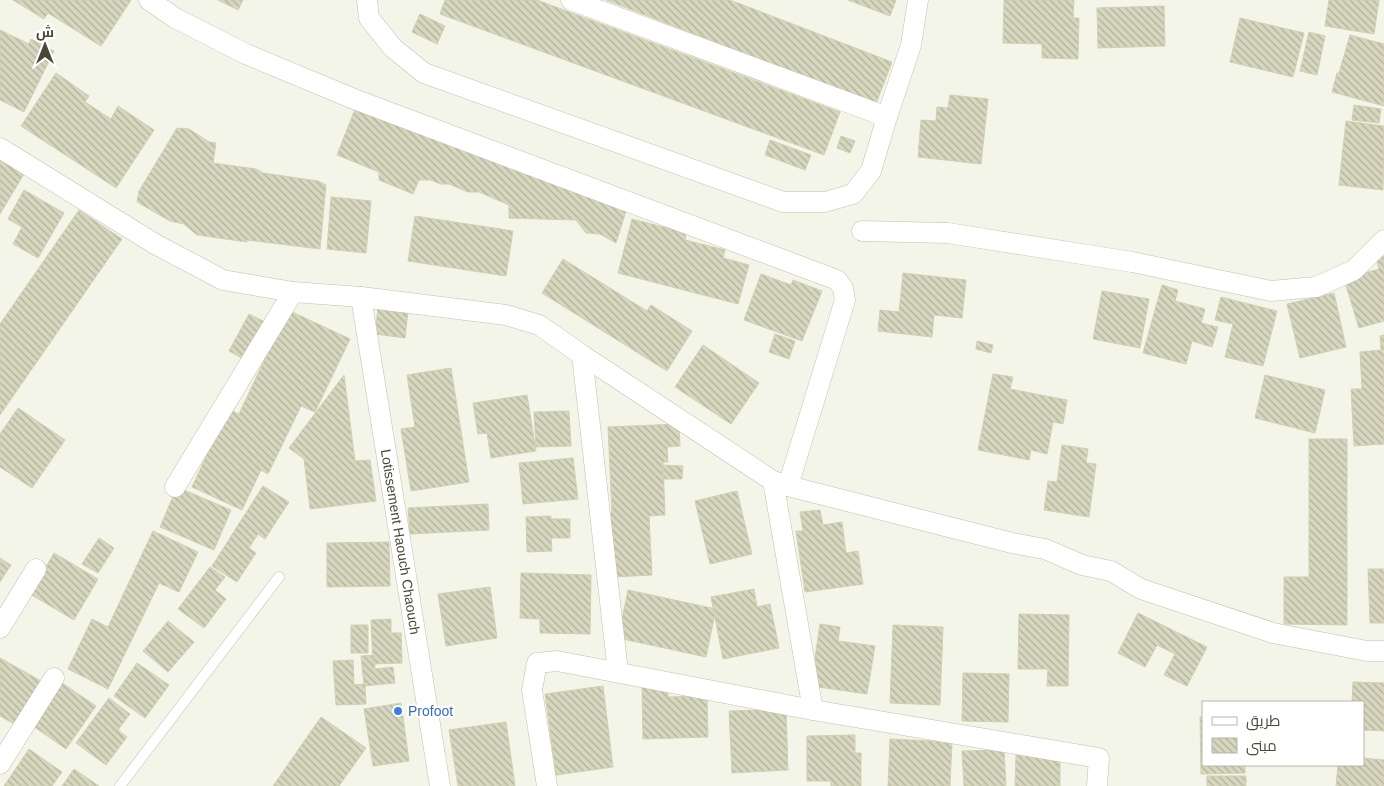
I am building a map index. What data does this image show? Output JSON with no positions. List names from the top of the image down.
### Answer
{
  "streets": {
    "street": ["Lotissement Haouch Chaouch"]
  },
  "places": ["Profoot"],
  "legend": ["طريق", "مبنى"],
  "north": "top"
}
